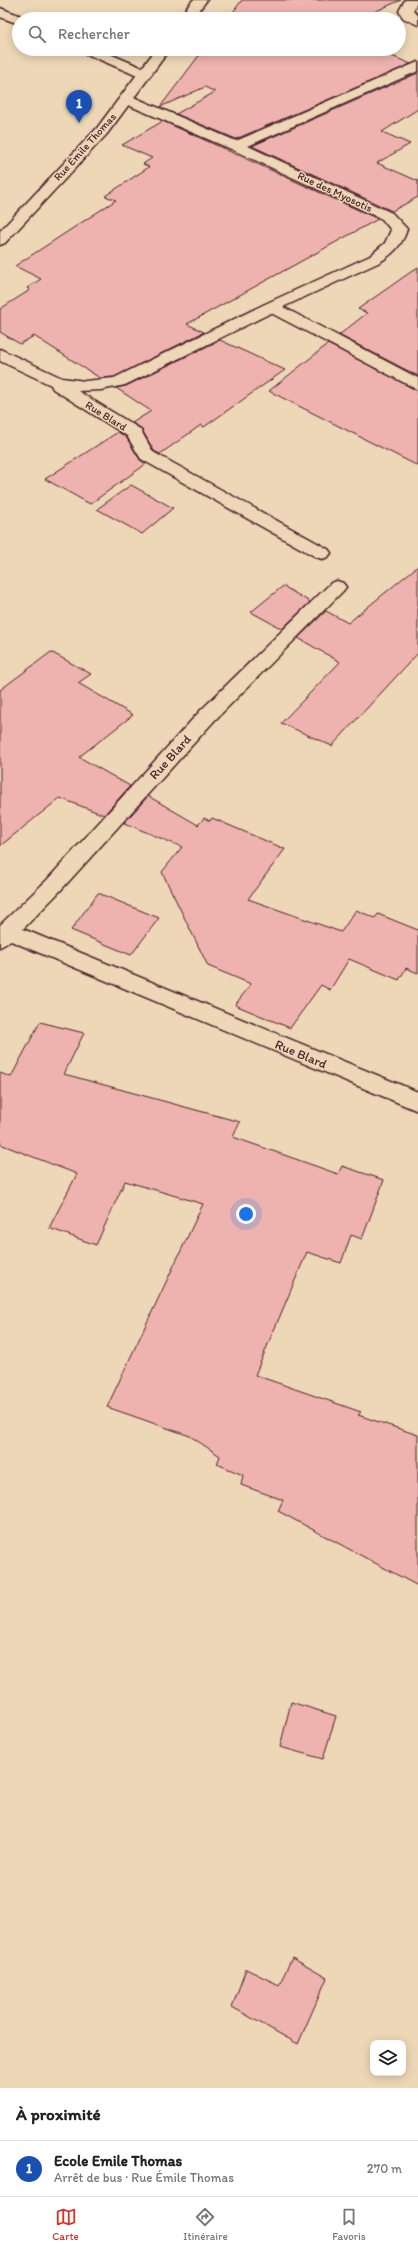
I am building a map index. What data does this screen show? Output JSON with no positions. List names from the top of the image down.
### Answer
{
  "streets": {
    "street": ["Rue Émile Thomas", "Rue des Myosotis", "Rue Blard"]
  },
  "crossings": [
    ["Rue Émile Thomas", "Rue des Myosotis"],
    ["Rue des Myosotis", "Rue Blard"]
  ],
  "page": {
    "search": "Rechercher",
    "pins": "1",
    "heading": "À proximité",
    "list": [
      {
        "mark": "1",
        "name": "Ecole Emile Thomas",
        "note": "Arrêt de bus · Rue Émile Thomas",
        "value": "270 m"
      }
    ],
    "nav": ["Carte", "Itinéraire", "Favoris"]
  }
}
